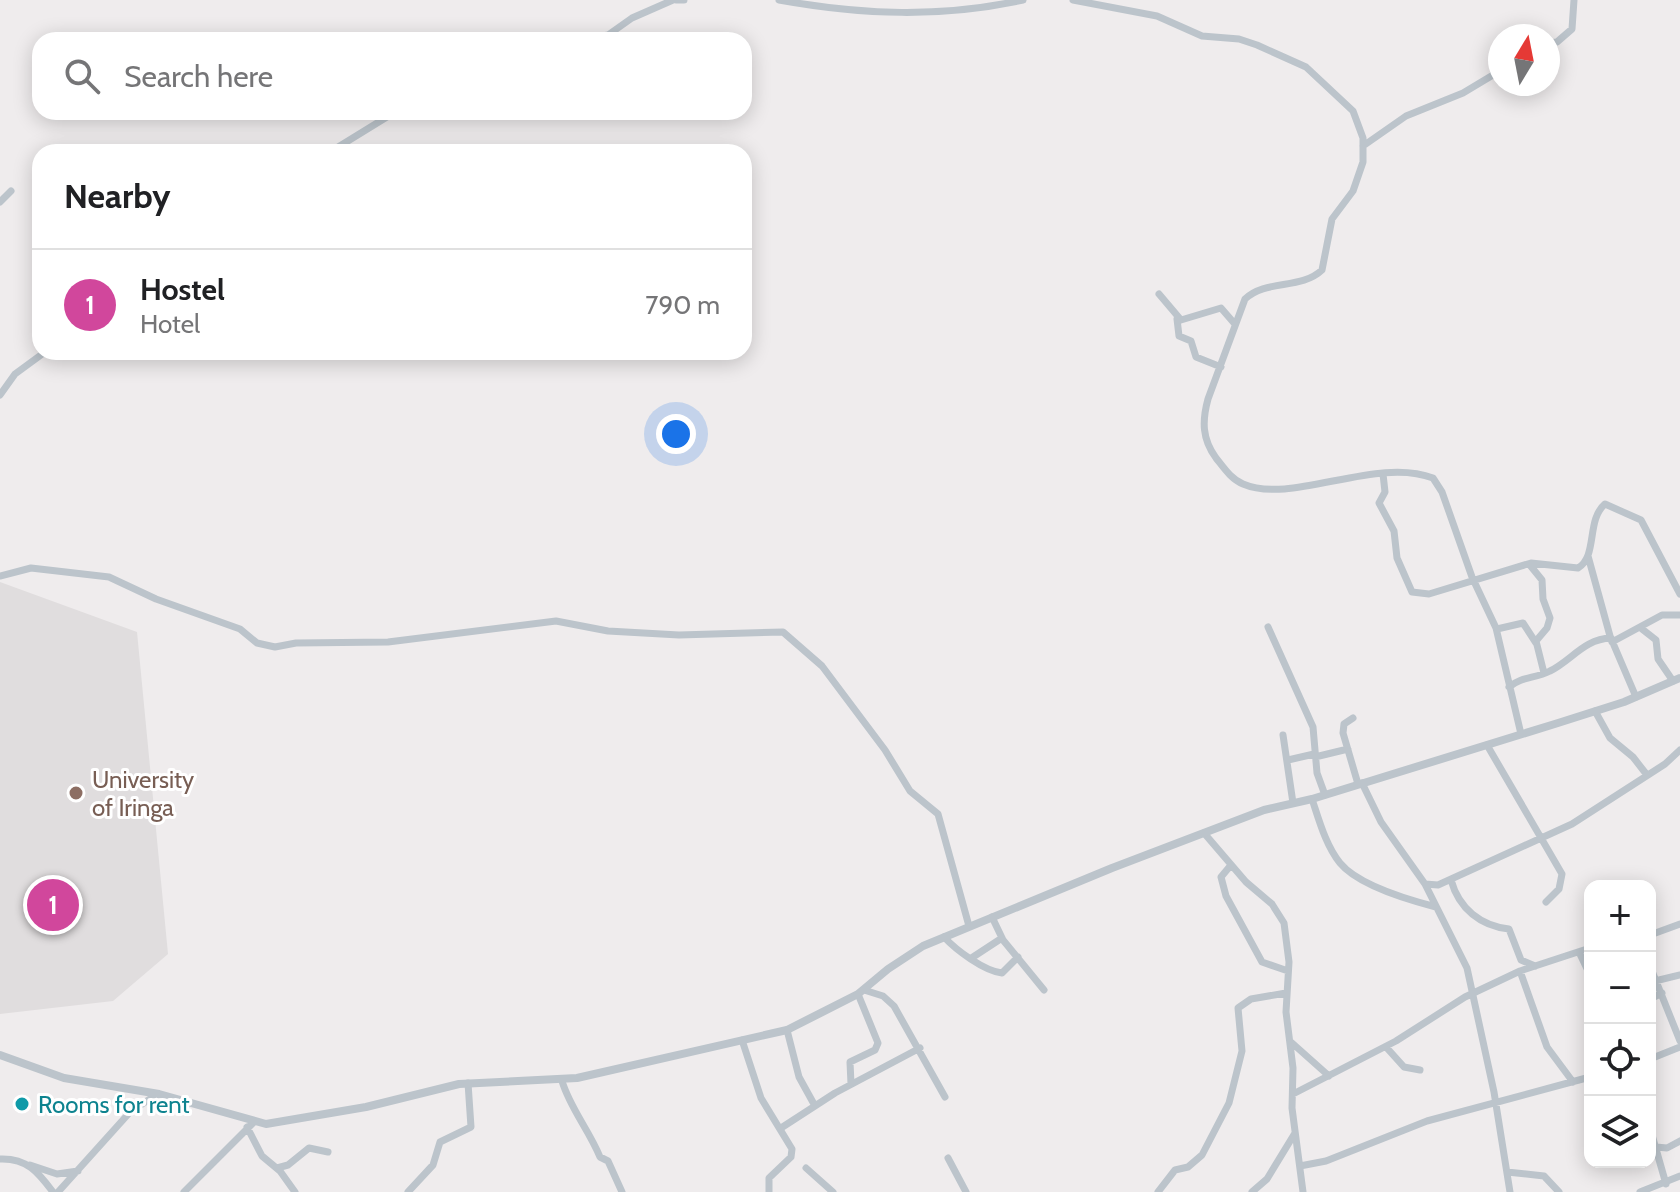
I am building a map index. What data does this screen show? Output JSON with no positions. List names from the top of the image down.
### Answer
{
  "places": ["University of Iringa", "Rooms for rent"],
  "north": "top",
  "page": {
    "search": "Search here",
    "heading": "Nearby",
    "list": [
      {
        "mark": "1",
        "name": "Hostel",
        "note": "Hotel",
        "value": "790 m"
      }
    ],
    "pins": "1",
    "map_buttons": ["+", "−"]
  }
}
